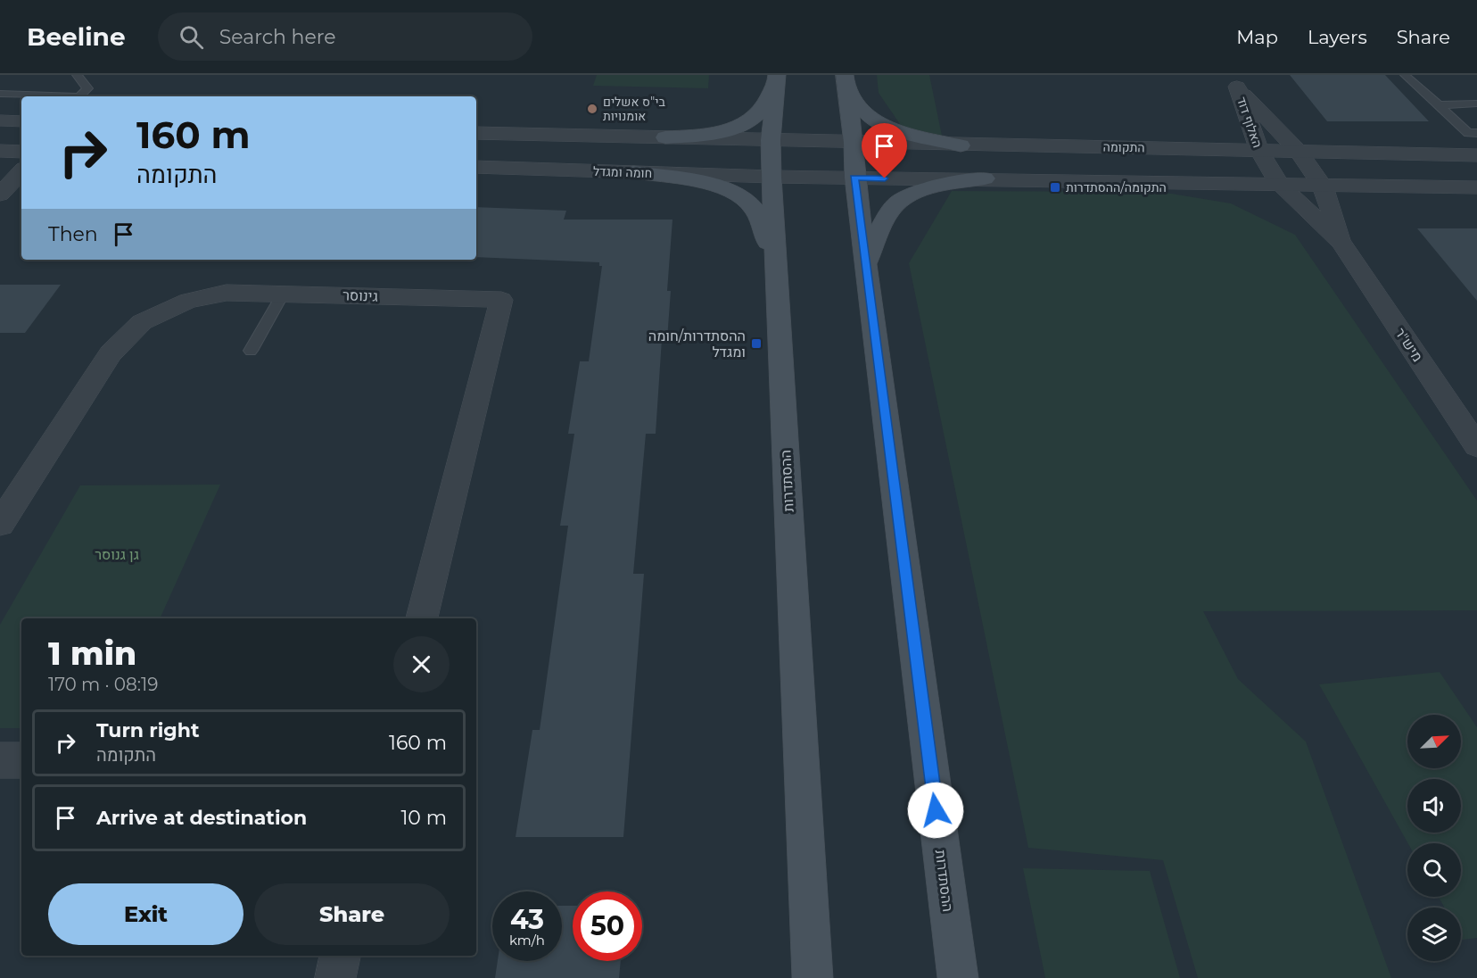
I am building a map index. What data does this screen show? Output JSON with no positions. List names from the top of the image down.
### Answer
{
  "streets": {
    "main road": ["ההסתדרות"],
    "street": [
      "האלוף דוד",
      "התקומה",
      "חומה ומגדל",
      "גינוסר",
      "מיש\"ר"
    ]
  },
  "crossings": [
    ["האלוף דוד", "התקומה"],
    ["האלוף דוד", "מיש\"ר"],
    ["התקומה", "מיש\"ר"],
    ["התקומה", "ההסתדרות"],
    ["חומה ומגדל", "ההסתדרות"]
  ],
  "parks": ["גן גנוסר"],
  "places": {
    "other": ["בי\"ס אשלים אומנויות"],
    "transit": ["התקומה/ההסתדרות", "ההסתדרות/חומה ומגדל"]
  },
  "north": "top right",
  "page": {
    "header": "Beeline",
    "search": "Search here",
    "nav": ["Map", "Layers", "Share"],
    "turn": ["160 m", "התקומה"],
    "then": "Then",
    "heading": ["1 min", "170 m · 08:19"],
    "list": [
      {
        "name": "Turn right",
        "note": "התקומה",
        "value": "160 m"
      },
      {
        "name": "Arrive at destination",
        "value": "10 m"
      }
    ],
    "buttons": ["Exit", "Share"],
    "speed": "43 km/h",
    "limit": "50"
  }
}
